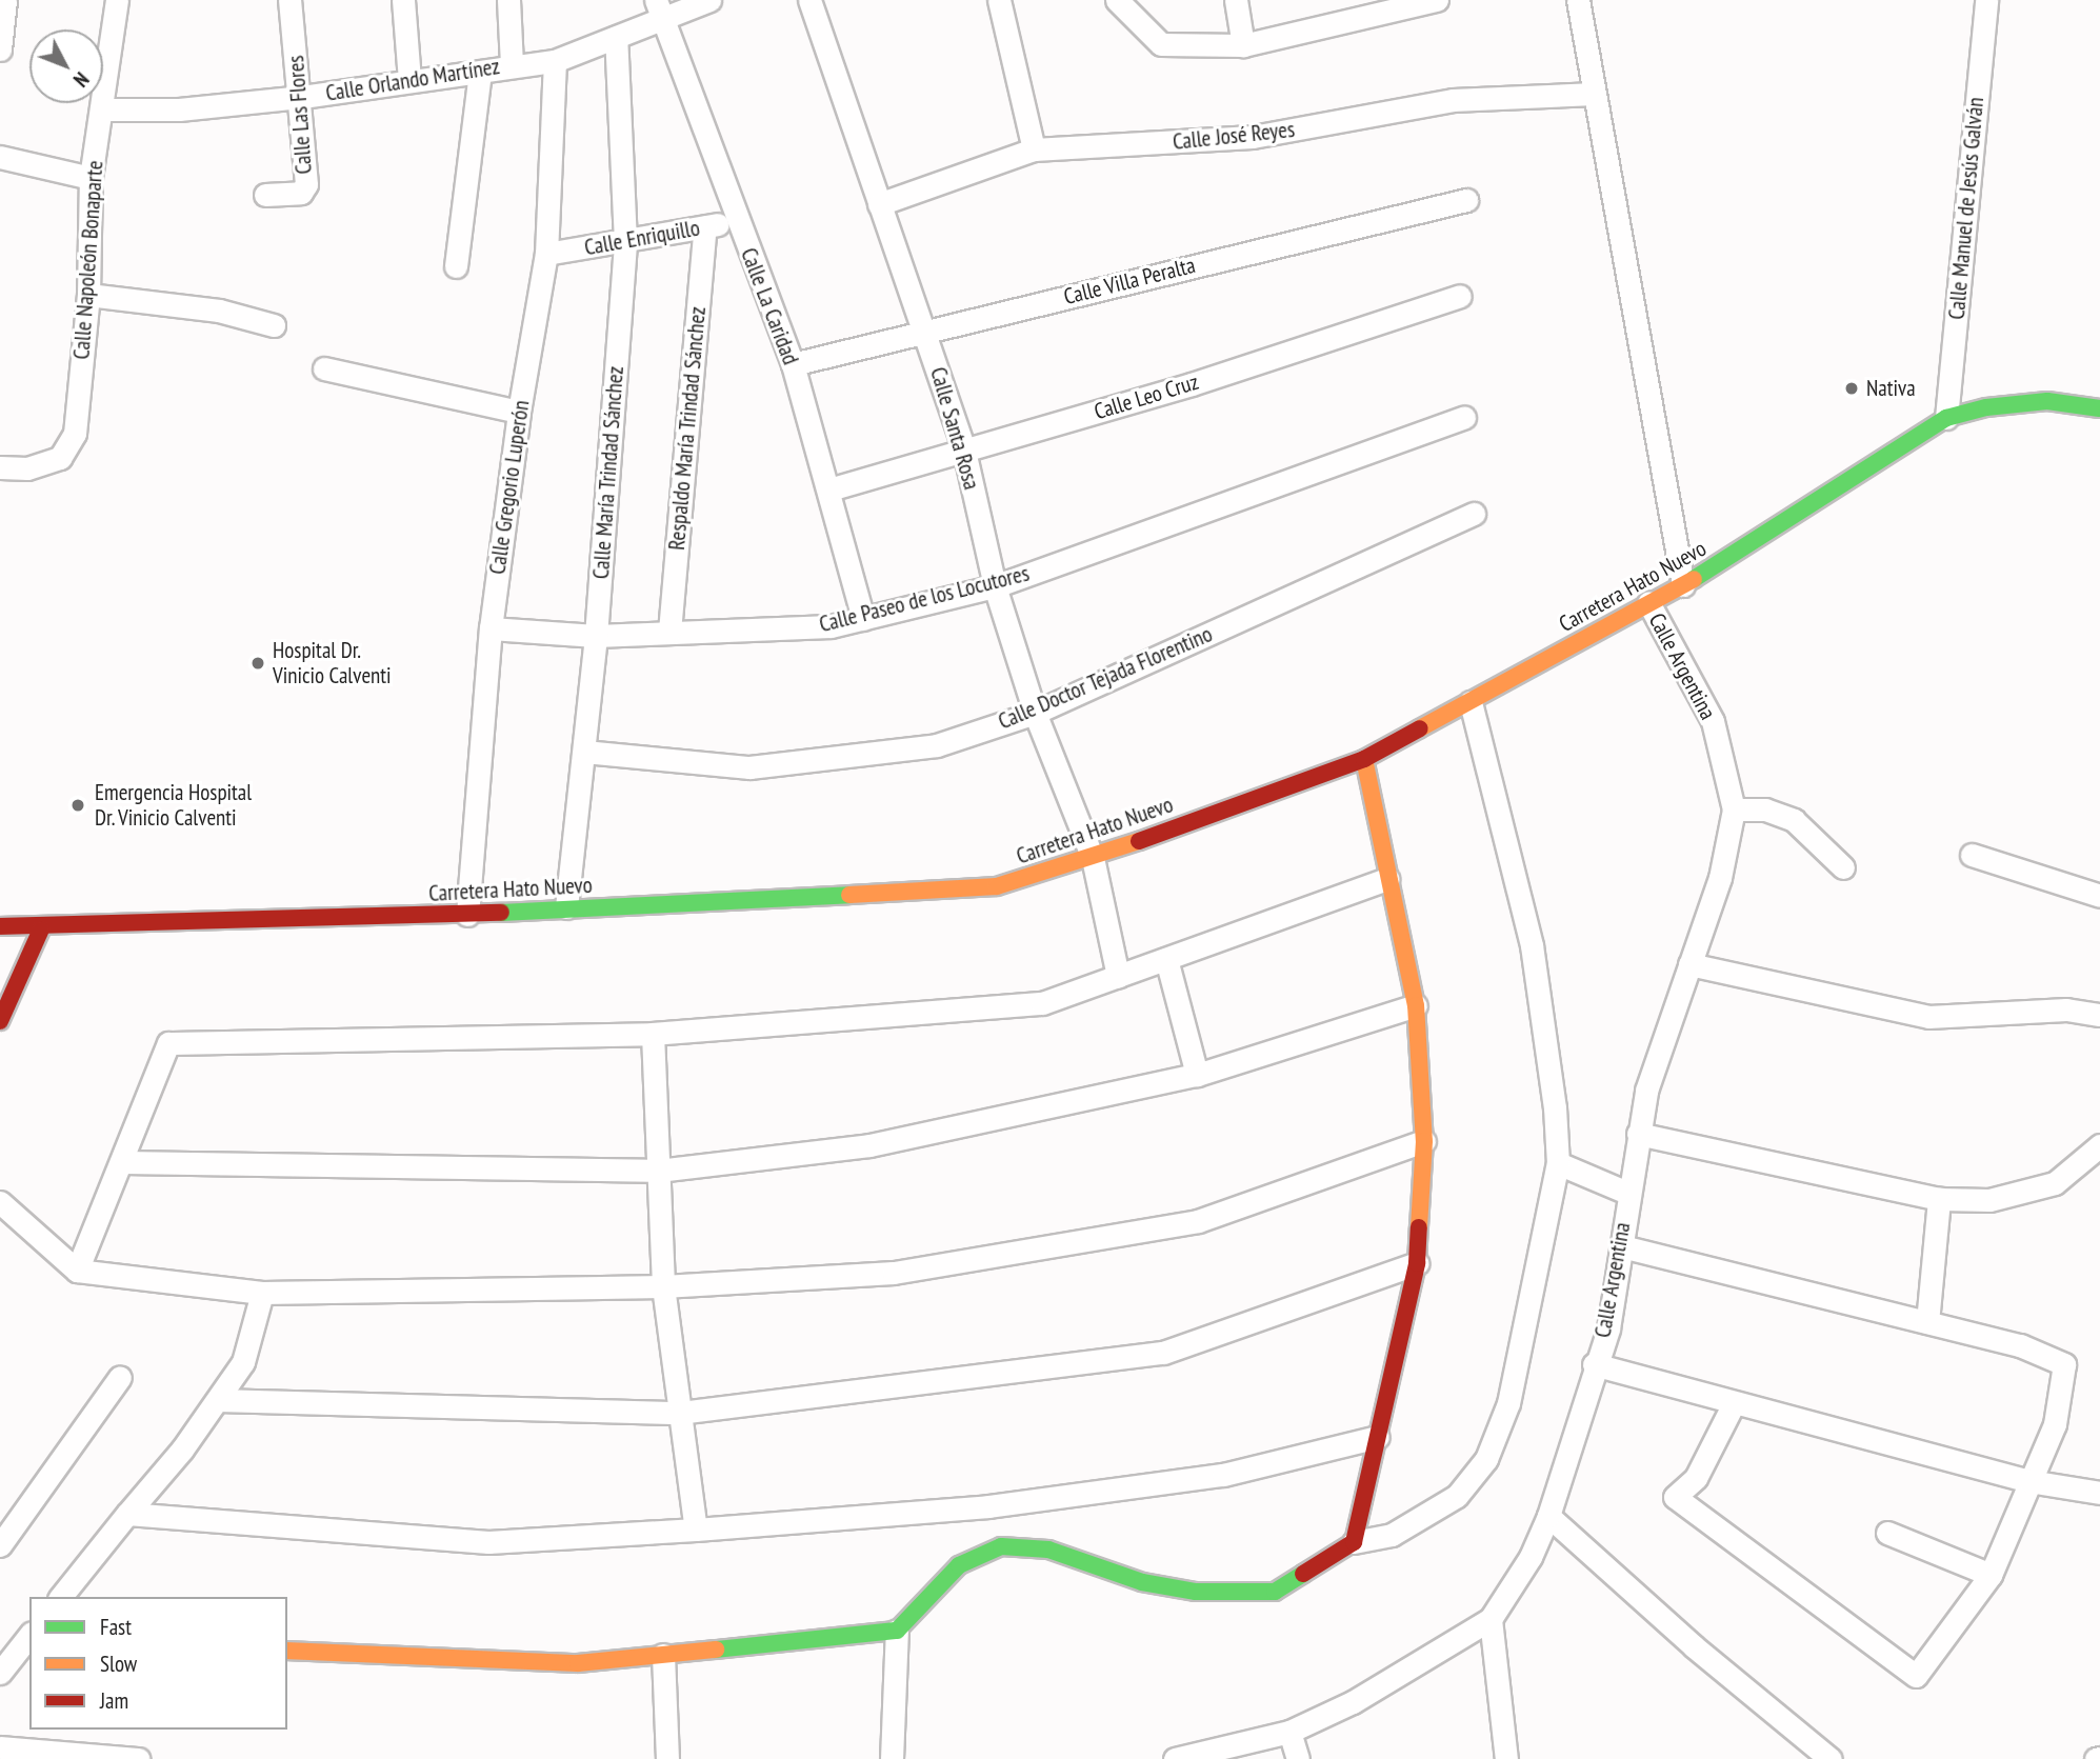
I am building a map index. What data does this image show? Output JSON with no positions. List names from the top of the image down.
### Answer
{
  "streets": {
    "main road": ["Carretera Hato Nuevo"],
    "street": [
      "Calle Orlando Martínez",
      "Calle Las Flores",
      "Calle José Reyes",
      "Calle Manuel de Jesús Galván",
      "Calle Enriquillo",
      "Calle Napoleón Bonaparte",
      "Calle Villa Peralta",
      "Calle La Caridad",
      "Calle Leo Cruz",
      "Respaldo María Trindad Sánchez",
      "Calle Santa Rosa",
      "Calle María Trindad Sánchez",
      "Calle Gregorio Luperón",
      "Calle Paseo de los Locutores",
      "Calle Argentina",
      "Calle Doctor Tejada Florentino"
    ]
  },
  "crossings": [
    ["Calle Orlando Martínez", "Calle Las Flores"],
    ["Calle Orlando Martínez", "Calle Napoleón Bonaparte"],
    ["Calle Orlando Martínez", "Calle La Caridad"],
    ["Calle Orlando Martínez", "Calle María Trindad Sánchez"],
    ["Calle Orlando Martínez", "Calle Gregorio Luperón"],
    ["Calle José Reyes", "Calle Santa Rosa"],
    ["Calle Manuel de Jesús Galván", "Carretera Hato Nuevo"],
    ["Calle Enriquillo", "Calle La Caridad"],
    ["Calle Enriquillo", "Respaldo María Trindad Sánchez"],
    ["Calle Enriquillo", "Calle María Trindad Sánchez"],
    ["Calle Enriquillo", "Calle Gregorio Luperón"],
    ["Calle Villa Peralta", "Calle La Caridad"],
    ["Calle Villa Peralta", "Calle Santa Rosa"],
    ["Calle La Caridad", "Calle Leo Cruz"],
    ["Calle La Caridad", "Calle Paseo de los Locutores"],
    ["Calle Leo Cruz", "Calle Santa Rosa"],
    ["Respaldo María Trindad Sánchez", "Calle Paseo de los Locutores"],
    ["Calle Santa Rosa", "Carretera Hato Nuevo"],
    ["Calle Santa Rosa", "Calle Paseo de los Locutores"],
    ["Calle Santa Rosa", "Calle Doctor Tejada Florentino"],
    ["Calle María Trindad Sánchez", "Carretera Hato Nuevo"],
    ["Calle María Trindad Sánchez", "Calle Paseo de los Locutores"],
    ["Calle María Trindad Sánchez", "Calle Doctor Tejada Florentino"],
    ["Calle Gregorio Luperón", "Carretera Hato Nuevo"],
    ["Calle Gregorio Luperón", "Calle Paseo de los Locutores"],
    ["Carretera Hato Nuevo", "Calle Argentina"]
  ],
  "places": ["Nativa", "Hospital Dr. Vinicio Calventi", "Emergencia Hospital Dr. Vinicio Calventi"],
  "legend": ["Fast", "Slow", "Jam"],
  "north": "bottom right"
}
